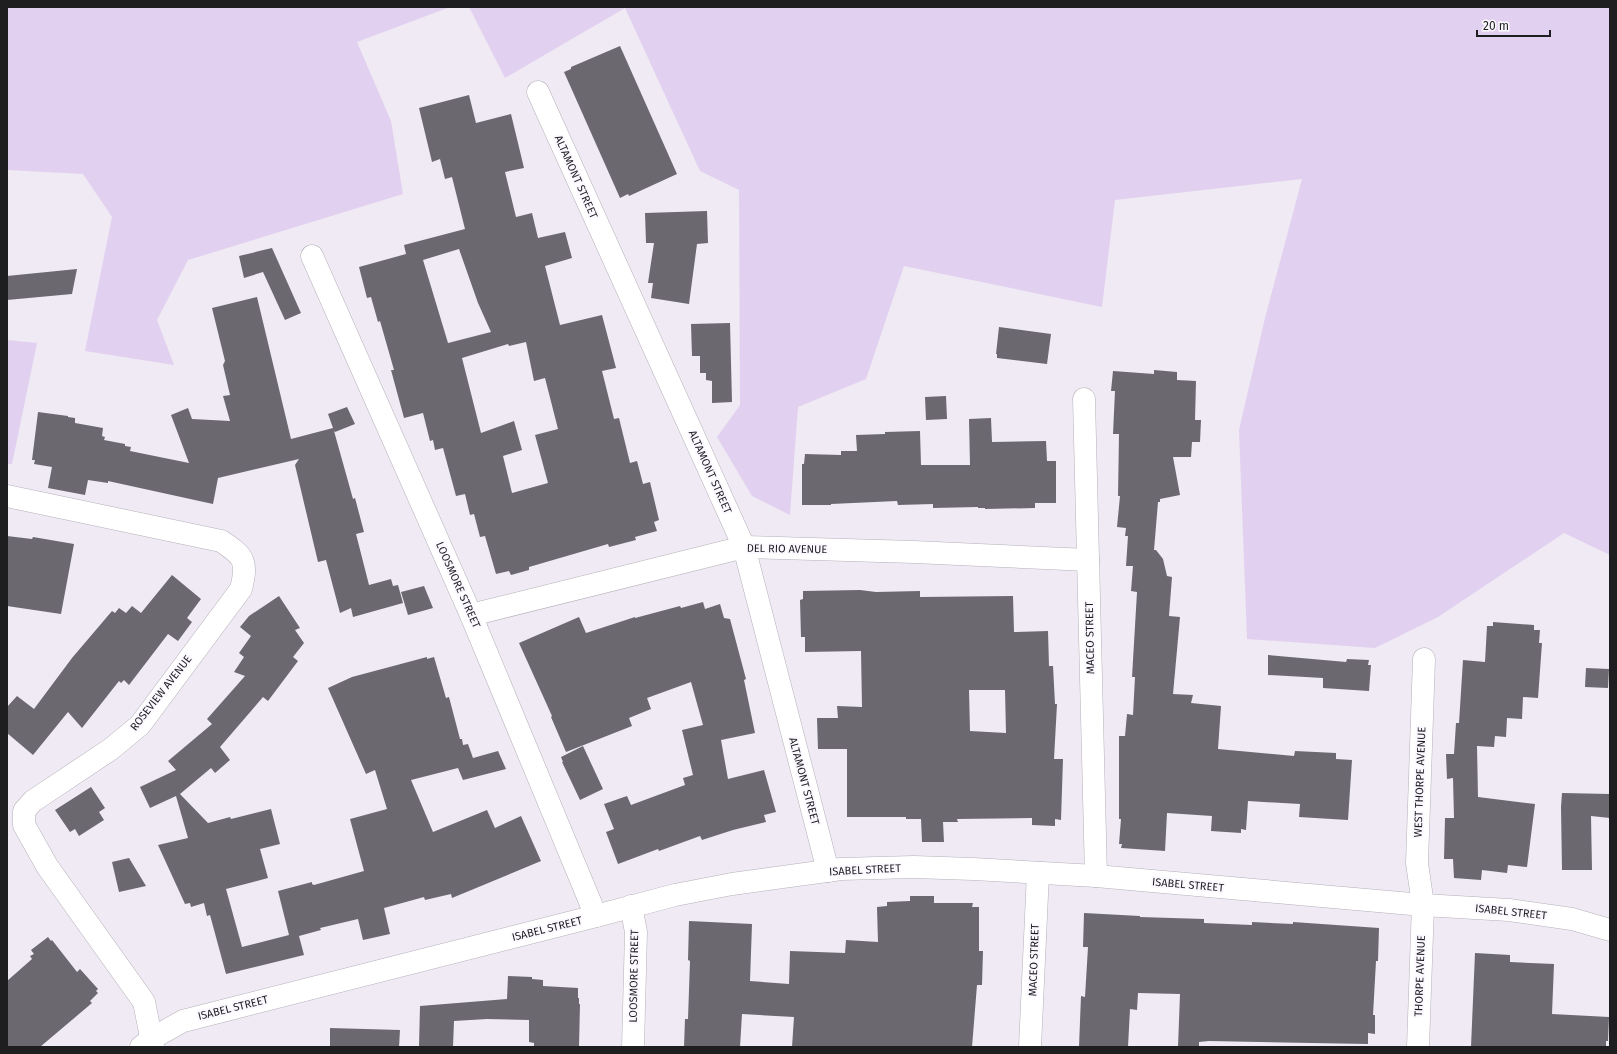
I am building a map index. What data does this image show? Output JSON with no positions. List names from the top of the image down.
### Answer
{
  "streets": {
    "street": [
      "ALTAMONT STREET",
      "DEL RIO AVENUE",
      "LOOSMORE STREET",
      "MACEO STREET",
      "ROSEVIEW AVENUE",
      "WEST THORPE AVENUE",
      "ISABEL STREET",
      "THORPE AVENUE"
    ]
  },
  "crossings": [
    ["ALTAMONT STREET", "DEL RIO AVENUE"],
    ["ALTAMONT STREET", "ISABEL STREET"],
    ["DEL RIO AVENUE", "LOOSMORE STREET"],
    ["DEL RIO AVENUE", "MACEO STREET"],
    ["LOOSMORE STREET", "ISABEL STREET"],
    ["MACEO STREET", "ISABEL STREET"],
    ["ROSEVIEW AVENUE", "ISABEL STREET"],
    ["WEST THORPE AVENUE", "ISABEL STREET"],
    ["WEST THORPE AVENUE", "THORPE AVENUE"],
    ["ISABEL STREET", "THORPE AVENUE"]
  ],
  "scale_bar": "20 m"
}
